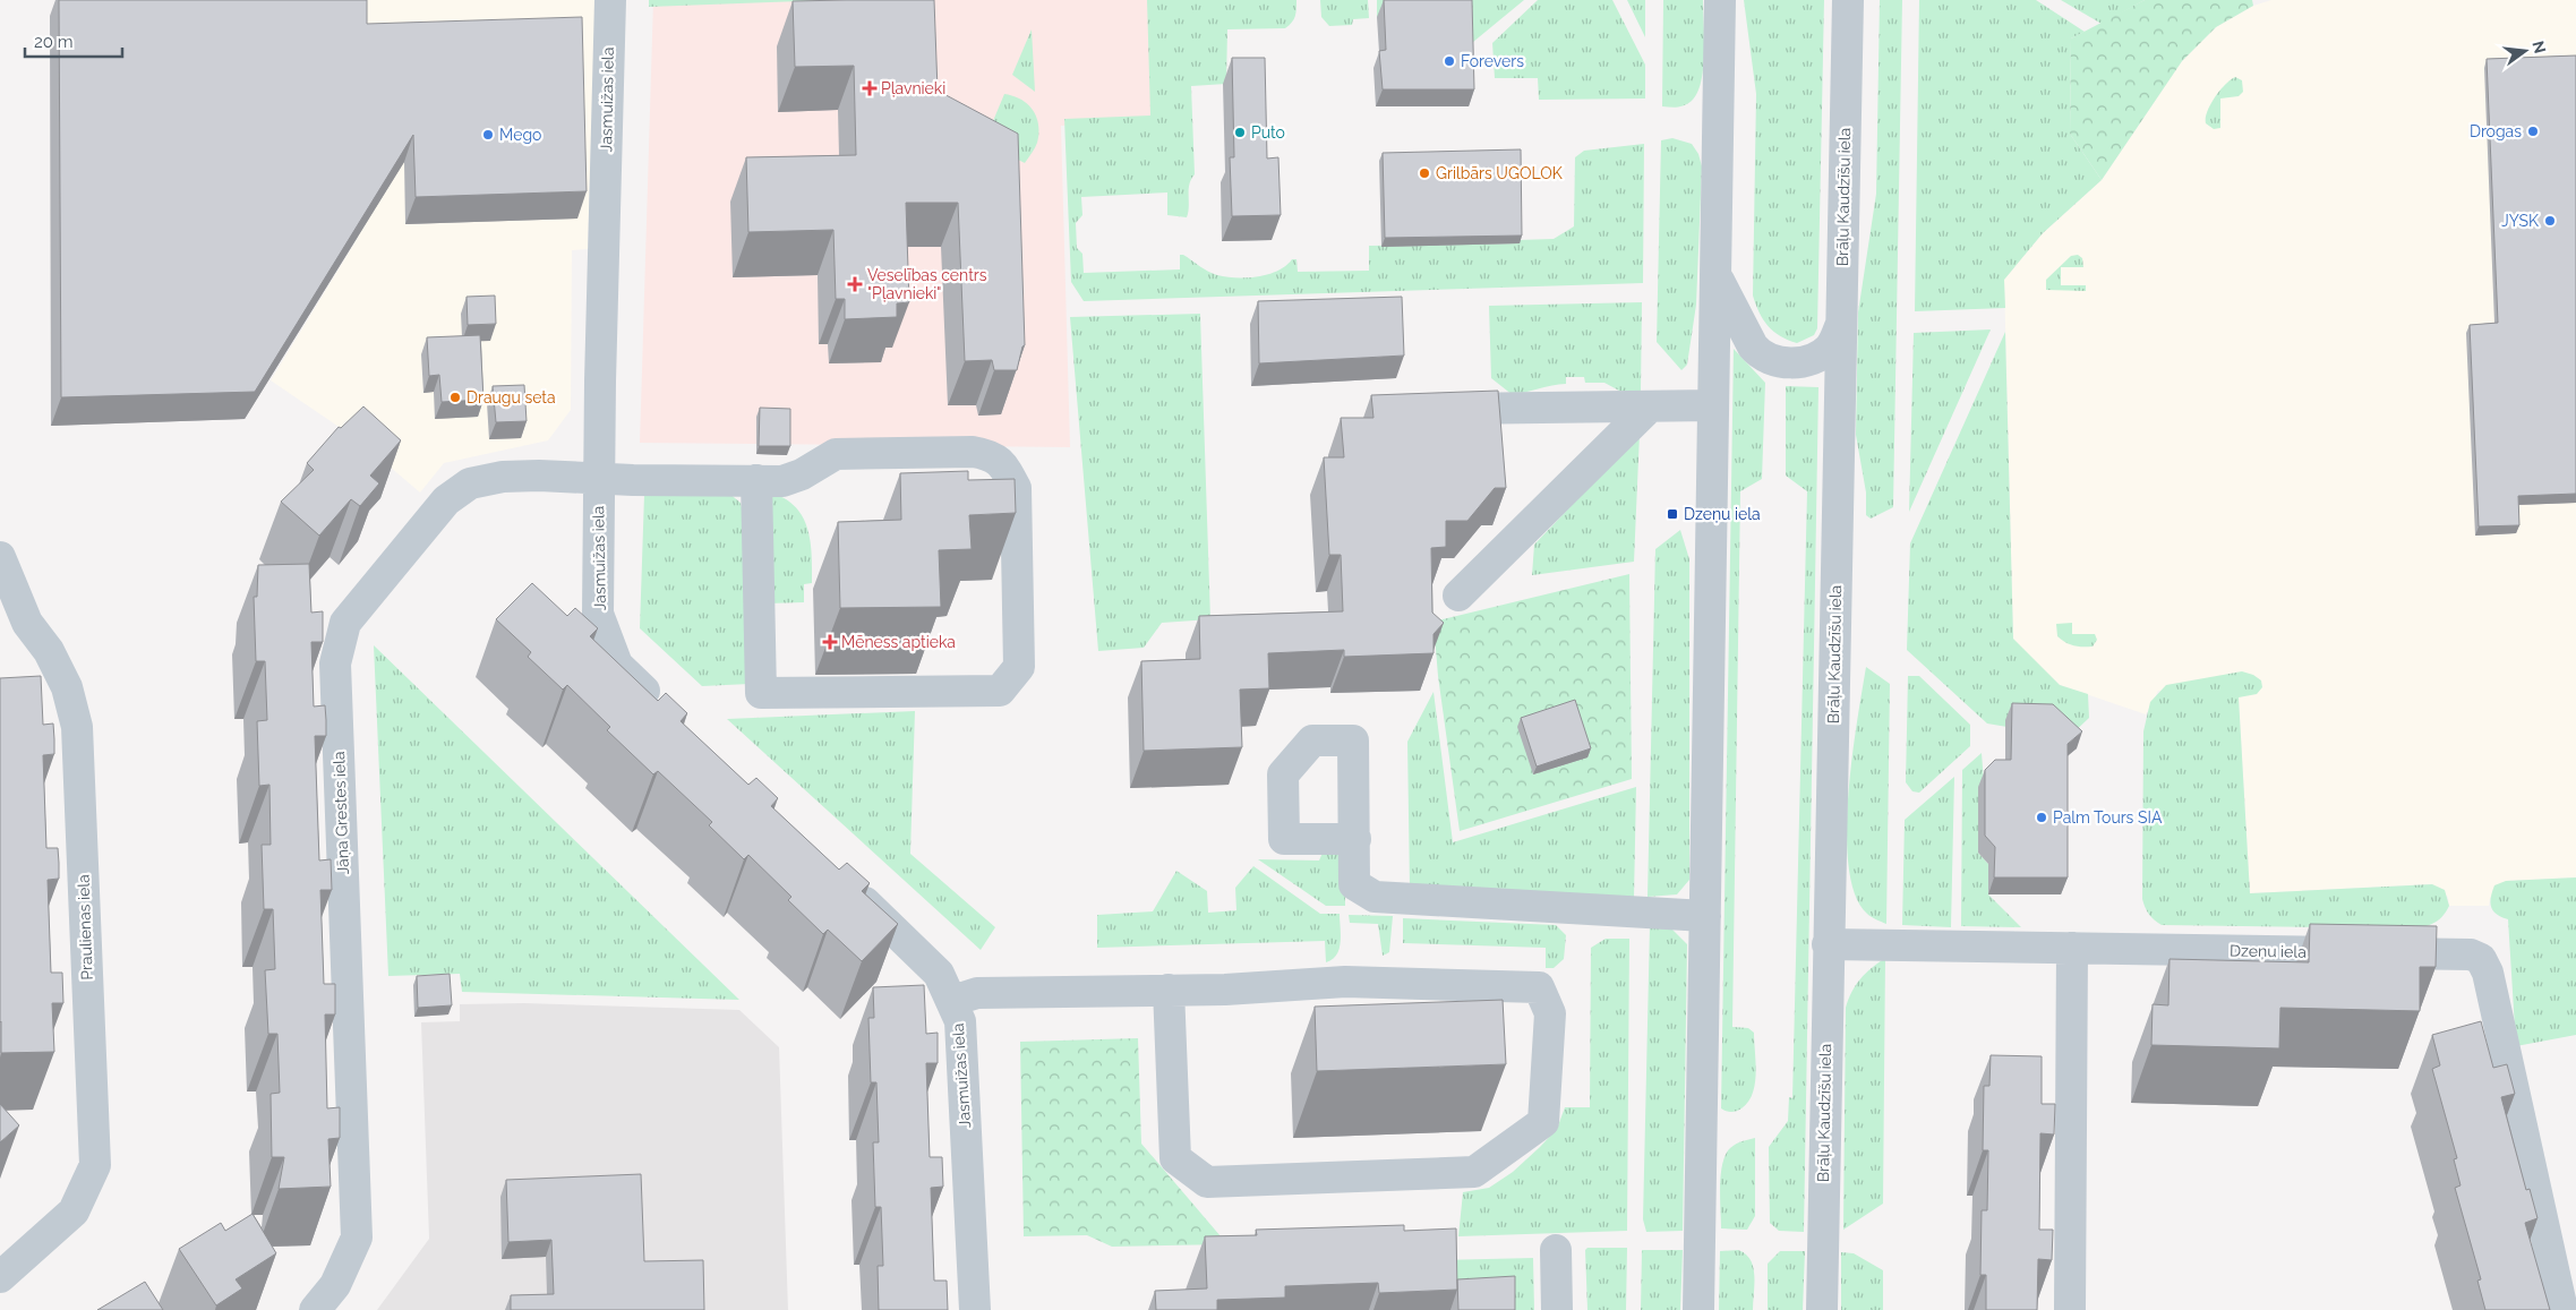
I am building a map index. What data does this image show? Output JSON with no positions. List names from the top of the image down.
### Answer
{
  "streets": {
    "street": [
      "Jasmuižas iela",
      "Brāļu Kaudzīšu iela",
      "Jāņa Grestes iela",
      "Praulienas iela",
      "Dzeņu iela"
    ]
  },
  "crossings": [
    ["Jasmuižas iela", "Jāņa Grestes iela"],
    ["Brāļu Kaudzīšu iela", "Dzeņu iela"]
  ],
  "places": {
    "other": [
      "Forevers",
      "Drogas",
      "Puto",
      "Mego",
      "Grilbārs UGOLOK",
      "JYSK",
      "Draugu seta",
      "Palm Tours SIA"
    ],
    "health": ["Pļavnieki", "Veselības centrs \"Pļavnieki\"", "Mēness aptieka"],
    "transit": ["Dzeņu iela"]
  },
  "scale_bar": "20 m",
  "north": "right"
}
